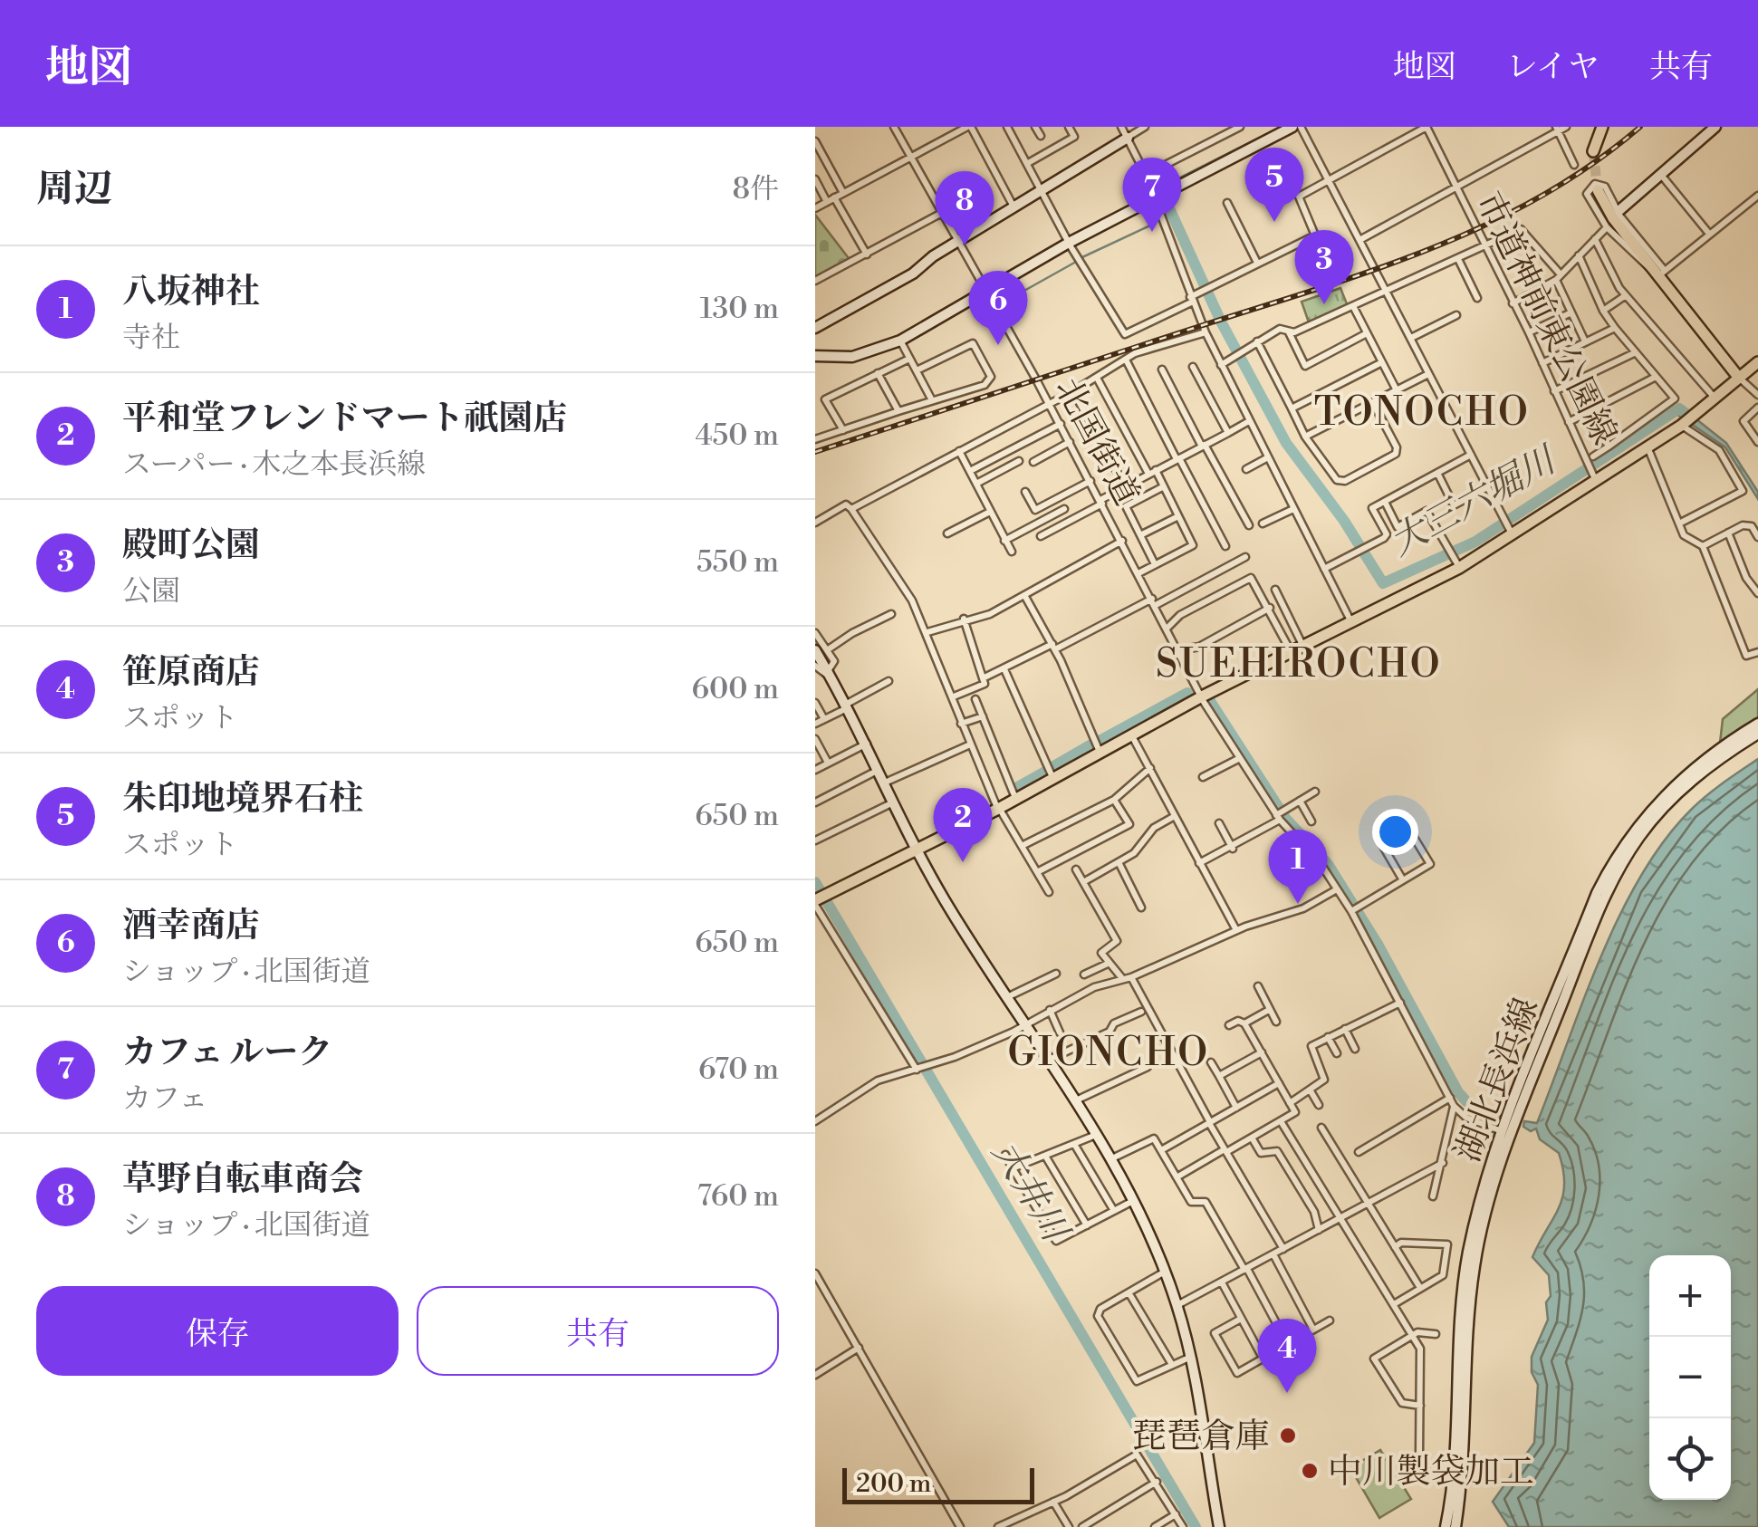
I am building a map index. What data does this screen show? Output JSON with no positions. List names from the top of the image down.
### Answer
{
  "streets": {
    "main road": ["湖北長浜線"],
    "street": ["市道神前東公園線", "北国街道"]
  },
  "districts": ["TONOCHO", "SUEHIROCHO", "GIONCHO"],
  "water": ["大三六堀川", "大井川"],
  "places": ["琵琶倉庫", "中川製袋加工"],
  "scale_bar": "200 m",
  "page": {
    "header": "地図",
    "nav": ["地図", "レイヤ", "共有"],
    "heading": ["周辺", "8件"],
    "pins": [
      "5",
      "7",
      "8",
      "3",
      "6",
      "2",
      "1",
      "4"
    ],
    "list": [
      {
        "mark": "1",
        "name": "八坂神社",
        "note": "寺社",
        "value": "130 m"
      },
      {
        "mark": "2",
        "name": "平和堂フレンドマート祇園店",
        "note": "スーパー · 木之本長浜線",
        "value": "450 m"
      },
      {
        "mark": "3",
        "name": "殿町公園",
        "note": "公園",
        "value": "550 m"
      },
      {
        "mark": "4",
        "name": "笹原商店",
        "note": "スポット",
        "value": "600 m"
      },
      {
        "mark": "5",
        "name": "朱印地境界石柱",
        "note": "スポット",
        "value": "650 m"
      },
      {
        "mark": "6",
        "name": "酒幸商店",
        "note": "ショップ · 北国街道",
        "value": "650 m"
      },
      {
        "mark": "7",
        "name": "カフェ ルーク",
        "note": "カフェ",
        "value": "670 m"
      },
      {
        "mark": "8",
        "name": "草野自転車商会",
        "note": "ショップ · 北国街道",
        "value": "760 m"
      }
    ],
    "map_buttons": ["+", "−"],
    "buttons": ["保存", "共有"],
    "scale": "200 m"
  }
}
